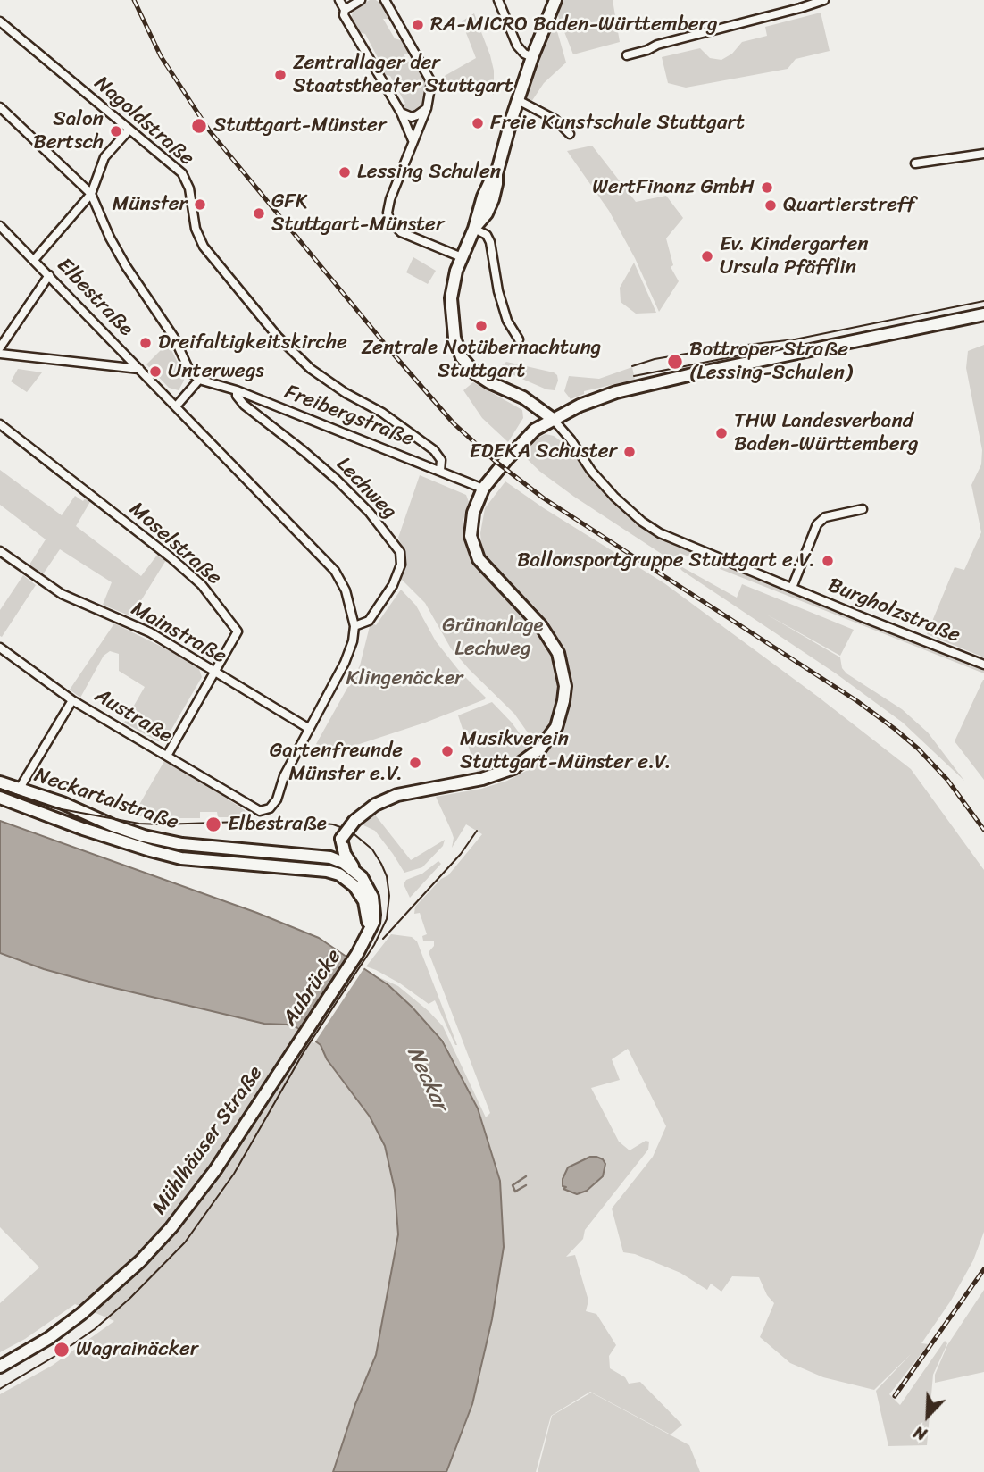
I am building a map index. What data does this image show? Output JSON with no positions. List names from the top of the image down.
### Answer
{
  "streets": {
    "main road": ["Neckartalstraße", "Aubrücke", "Mühlhäuser Straße"],
    "street": [
      "Nagoldstraße",
      "Elbestraße",
      "Freibergstraße",
      "Lechweg",
      "Moselstraße",
      "Burgholzstraße",
      "Mainstraße",
      "Austraße"
    ]
  },
  "crossings": [
    ["Nagoldstraße", "Freibergstraße"],
    ["Elbestraße", "Lechweg"],
    ["Elbestraße", "Mainstraße"],
    ["Elbestraße", "Austraße"],
    ["Freibergstraße", "Lechweg"],
    ["Moselstraße", "Mainstraße"],
    ["Moselstraße", "Austraße"],
    ["Neckartalstraße", "Aubrücke"],
    ["Aubrücke", "Mühlhäuser Straße"]
  ],
  "water": ["Neckar"],
  "parks": ["Grünanlage Lechweg", "Klingenäcker"],
  "places": [
    "RA-MICRO Baden-Württemberg",
    "Zentrallager der Staatstheater Stuttgart",
    "Freie Kunstschule Stuttgart",
    "Stuttgart-Münster",
    "Salon Bertsch",
    "Lessing Schulen",
    "WertFinanz GmbH",
    "Münster",
    "Quartierstreff",
    "GFK Stuttgart-Münster",
    "Ev. Kindergarten Ursula Pfäfflin",
    "Zentrale Notübernachtung Stuttgart",
    "Dreifaltigkeitskirche",
    "Bottroper Straße (Lessing-Schulen)",
    "Unterwegs",
    "THW Landesverband Baden-Württemberg",
    "EDEKA Schuster",
    "Ballonsportgruppe Stuttgart e.V.",
    "Musikverein Stuttgart-Münster e.V.",
    "Gartenfreunde Münster e.V.",
    "Elbestraße",
    "Wagrainäcker"
  ],
  "north": "bottom left"
}
